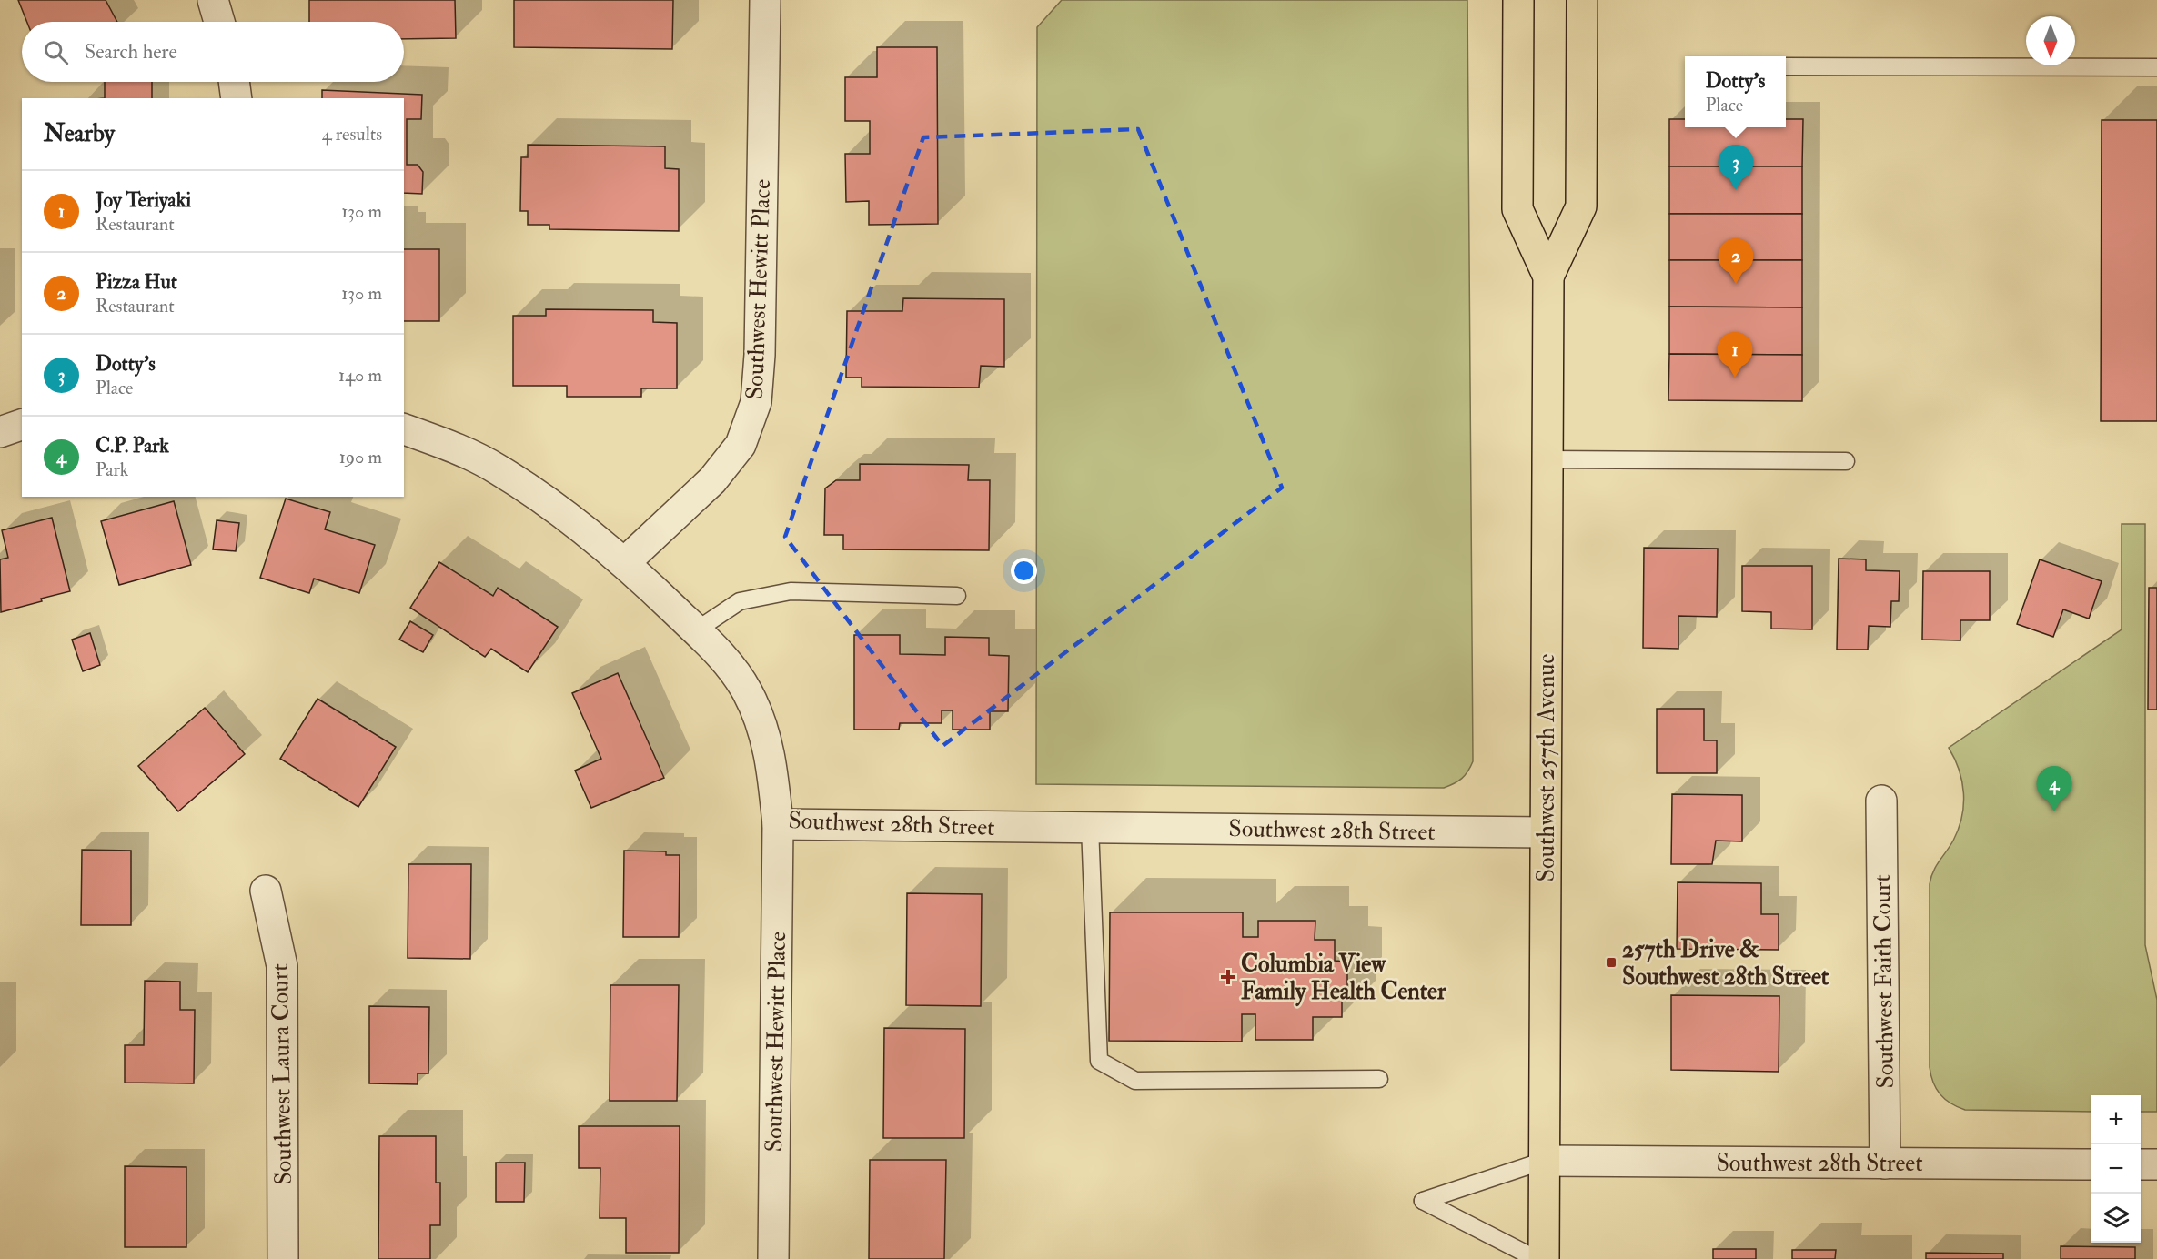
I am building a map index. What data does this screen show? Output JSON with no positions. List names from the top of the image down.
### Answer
{
  "streets": {
    "main road": ["Southwest 257th Avenue"],
    "street": [
      "Southwest Hewitt Place",
      "Southwest 28th Street",
      "Southwest Faith Court",
      "Southwest Laura Court"
    ]
  },
  "crossings": [
    ["Southwest Hewitt Place", "Southwest 28th Street"],
    ["Southwest 257th Avenue", "Southwest 28th Street"],
    ["Southwest 28th Street", "Southwest Faith Court"]
  ],
  "places": {
    "transit": ["257th Drive & Southwest 28th Street"],
    "health": ["Columbia View Family Health Center"]
  },
  "north": "bottom",
  "page": {
    "search": "Search here",
    "popup": ["Dotty's", "Place"],
    "heading": ["Nearby", "4 results"],
    "pins": [
      "3",
      "2",
      "1",
      "4"
    ],
    "list": [
      {
        "mark": "1",
        "name": "Joy Teriyaki",
        "note": "Restaurant",
        "value": "130 m"
      },
      {
        "mark": "2",
        "name": "Pizza Hut",
        "note": "Restaurant",
        "value": "130 m"
      },
      {
        "mark": "3",
        "name": "Dotty's",
        "note": "Place",
        "value": "140 m"
      },
      {
        "mark": "4",
        "name": "C.P. Park",
        "note": "Park",
        "value": "190 m"
      }
    ],
    "map_buttons": ["+", "−"]
  }
}
